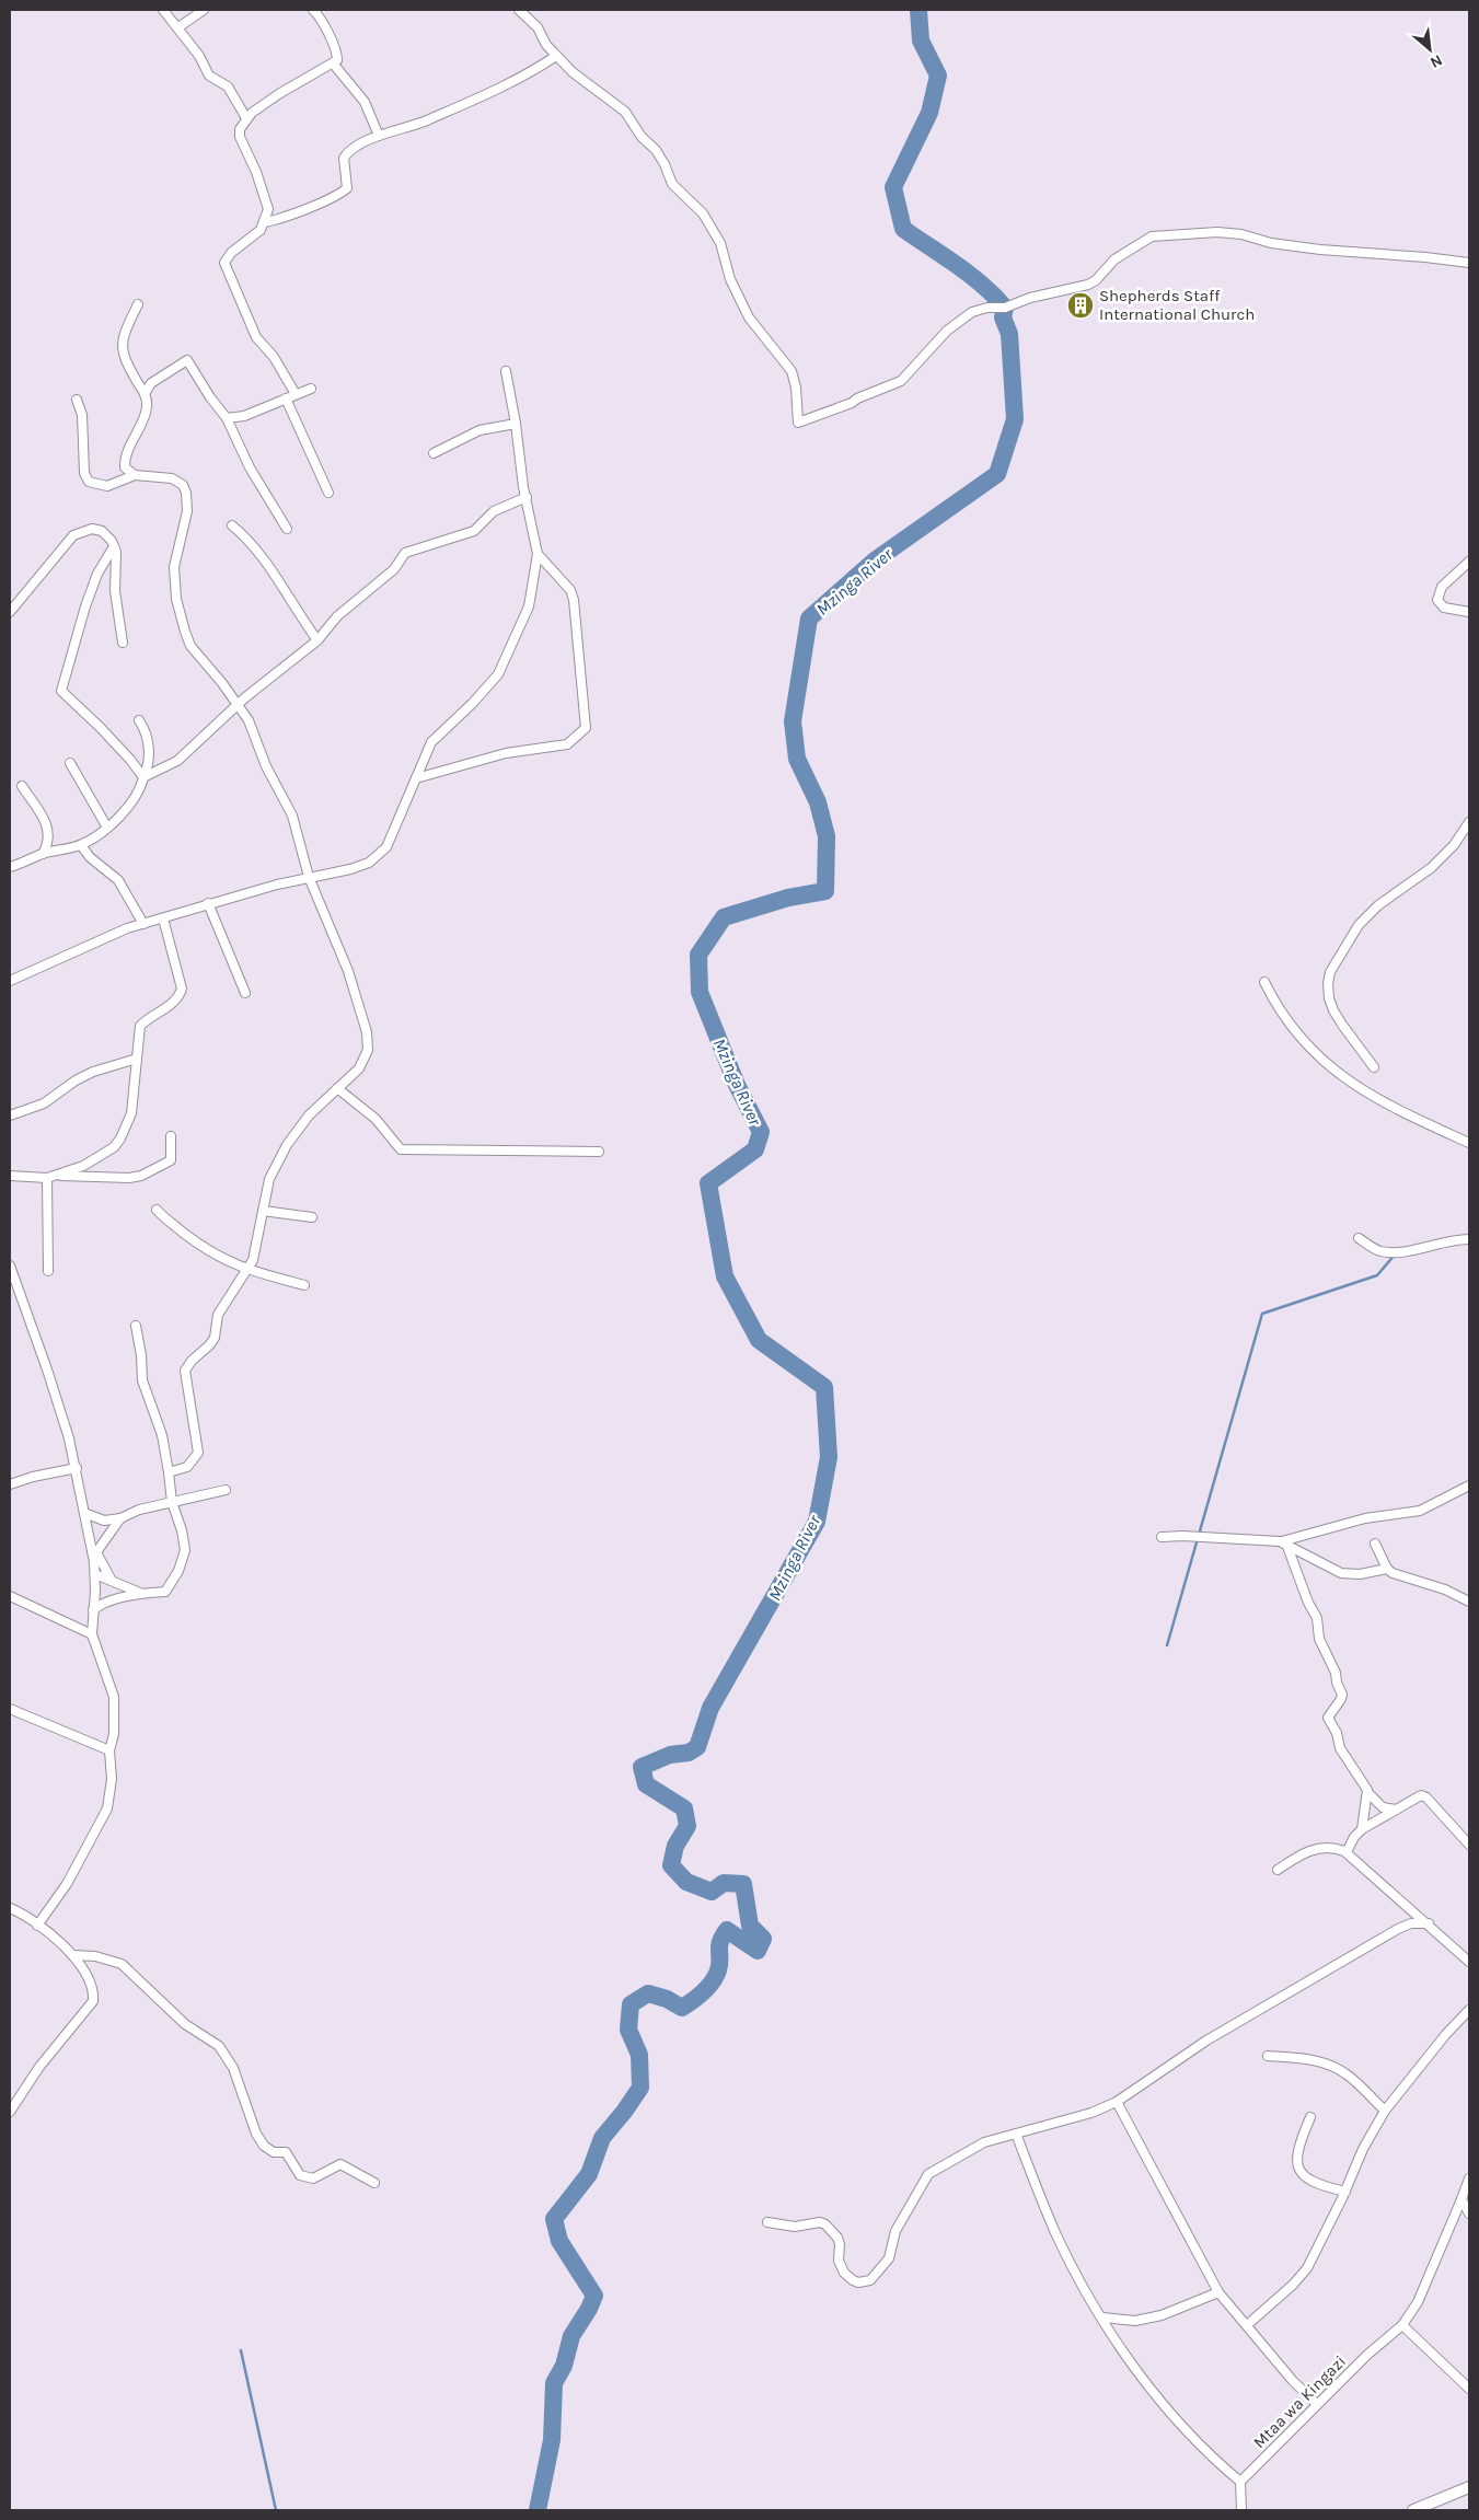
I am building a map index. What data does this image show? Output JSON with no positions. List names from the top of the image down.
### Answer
{
  "streets": {
    "street": ["Mtaa wa Kingazi"]
  },
  "water": ["Mzinga River"],
  "places": {
    "building": ["Shepherds Staff International Church"]
  },
  "north": "bottom right"
}
